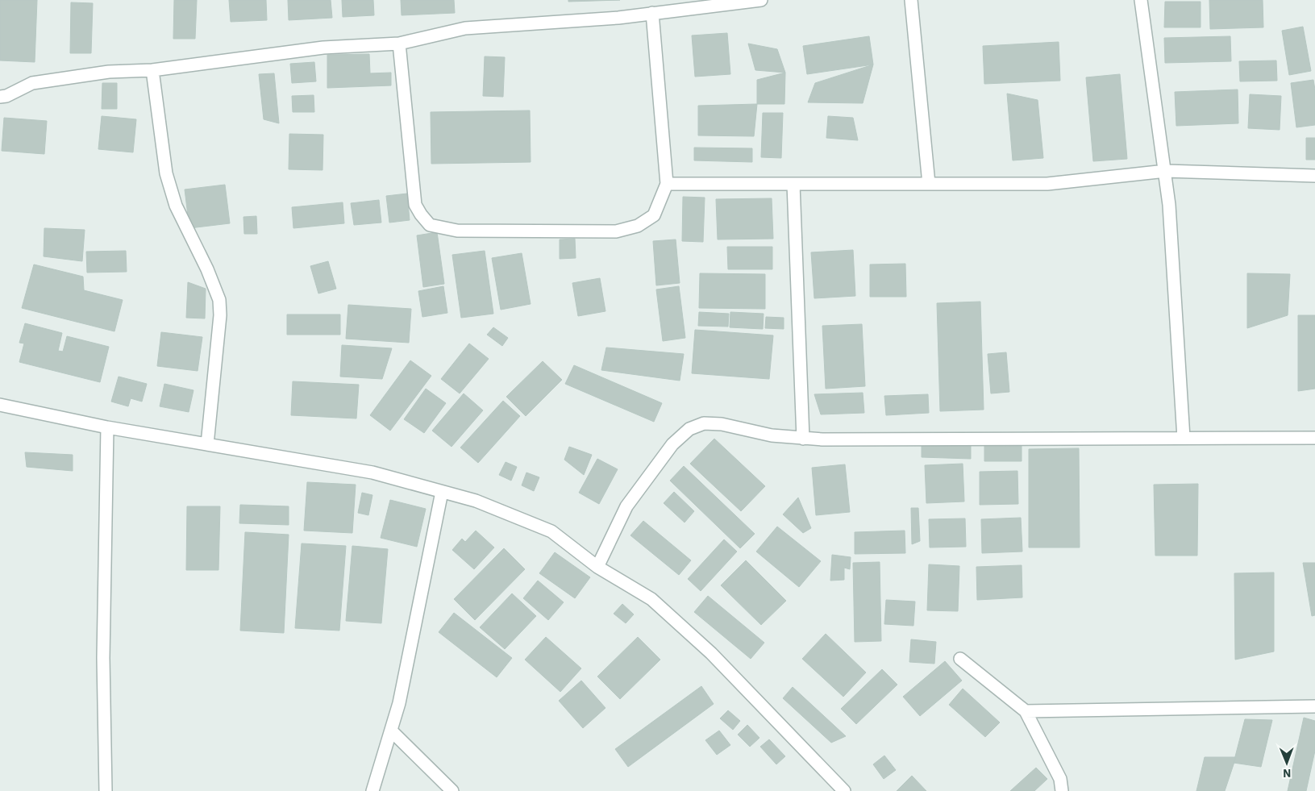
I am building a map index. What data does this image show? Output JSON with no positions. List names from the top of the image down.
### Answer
{
  "north": "bottom"
}
